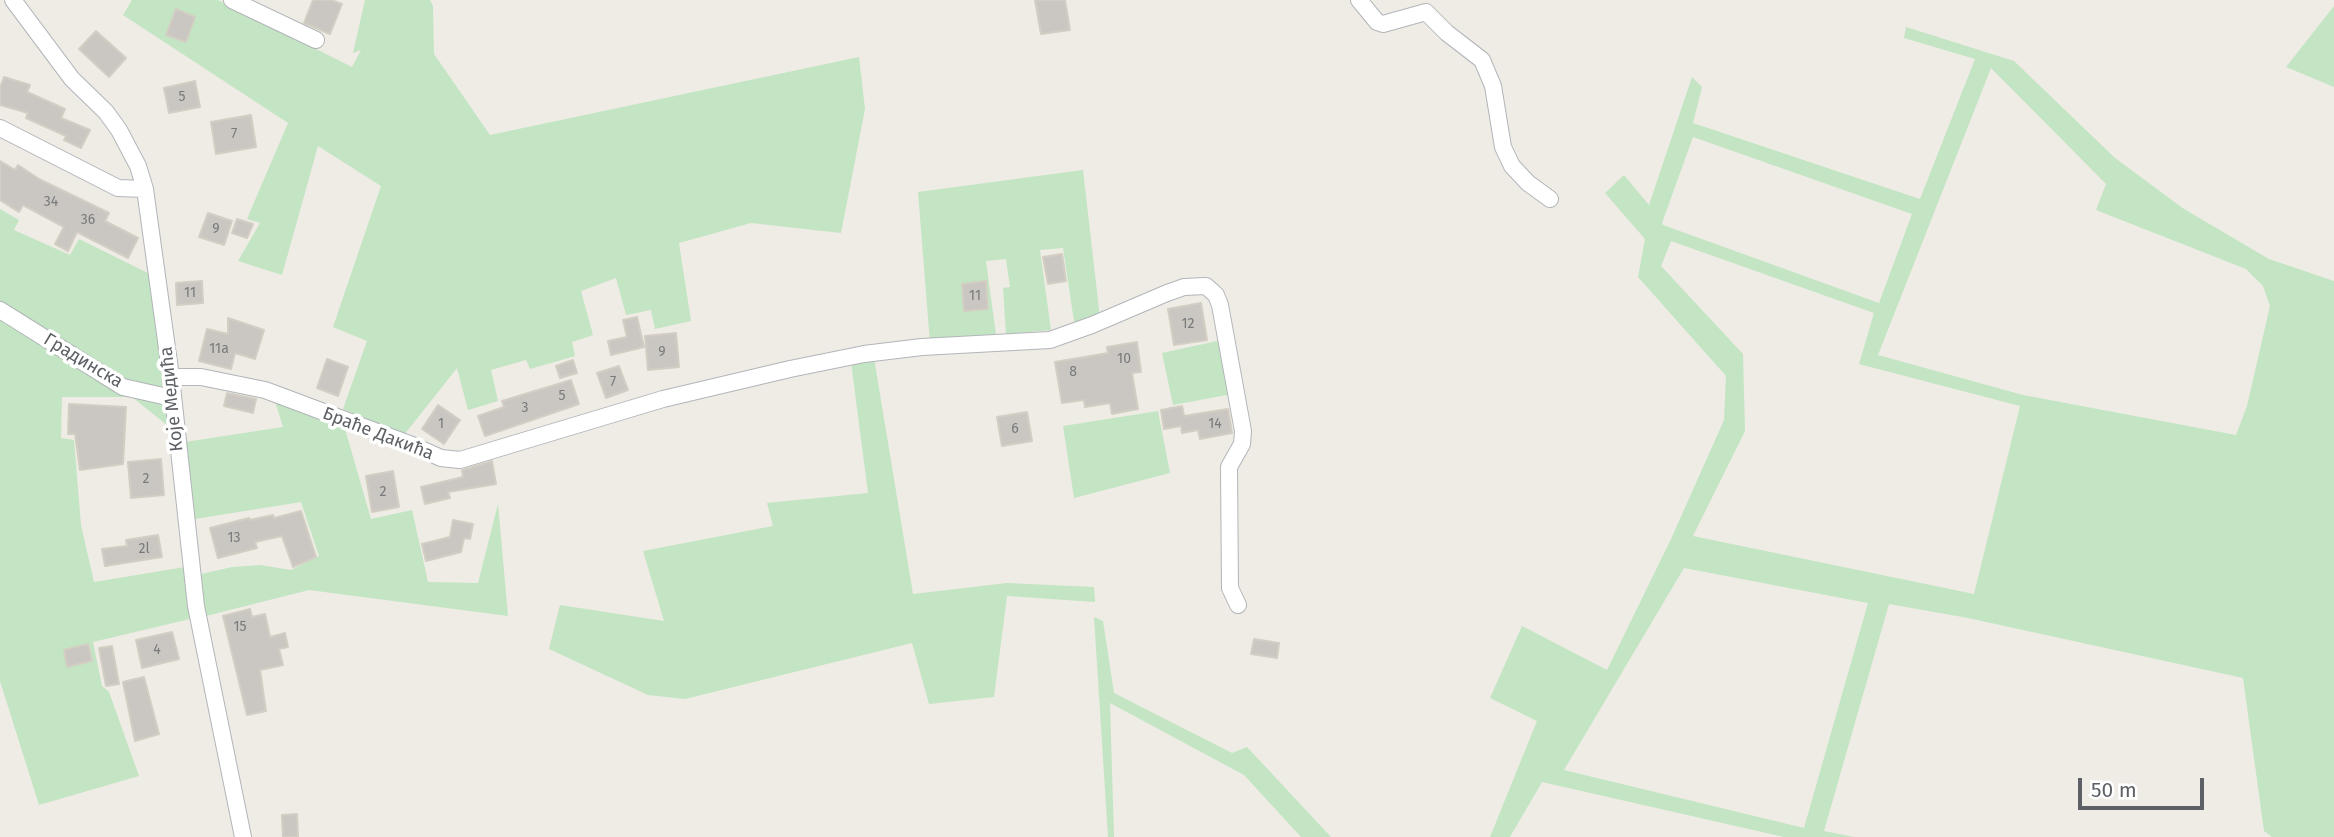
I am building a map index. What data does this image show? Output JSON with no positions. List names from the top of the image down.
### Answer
{
  "streets": {
    "street": ["Градинска", "Које Медића", "Браће Дакића"]
  },
  "crossings": [
    ["Градинска", "Које Медића"],
    ["Које Медића", "Браће Дакића"]
  ],
  "house_numbers": [
    "5",
    "7",
    "34",
    "36",
    "9",
    "11",
    "11",
    "12",
    "11a",
    "9",
    "10",
    "8",
    "7",
    "5",
    "3",
    "1",
    "14",
    "6",
    "2",
    "2",
    "13",
    "2l",
    "15",
    "4"
  ],
  "scale_bar": "50 m"
}
